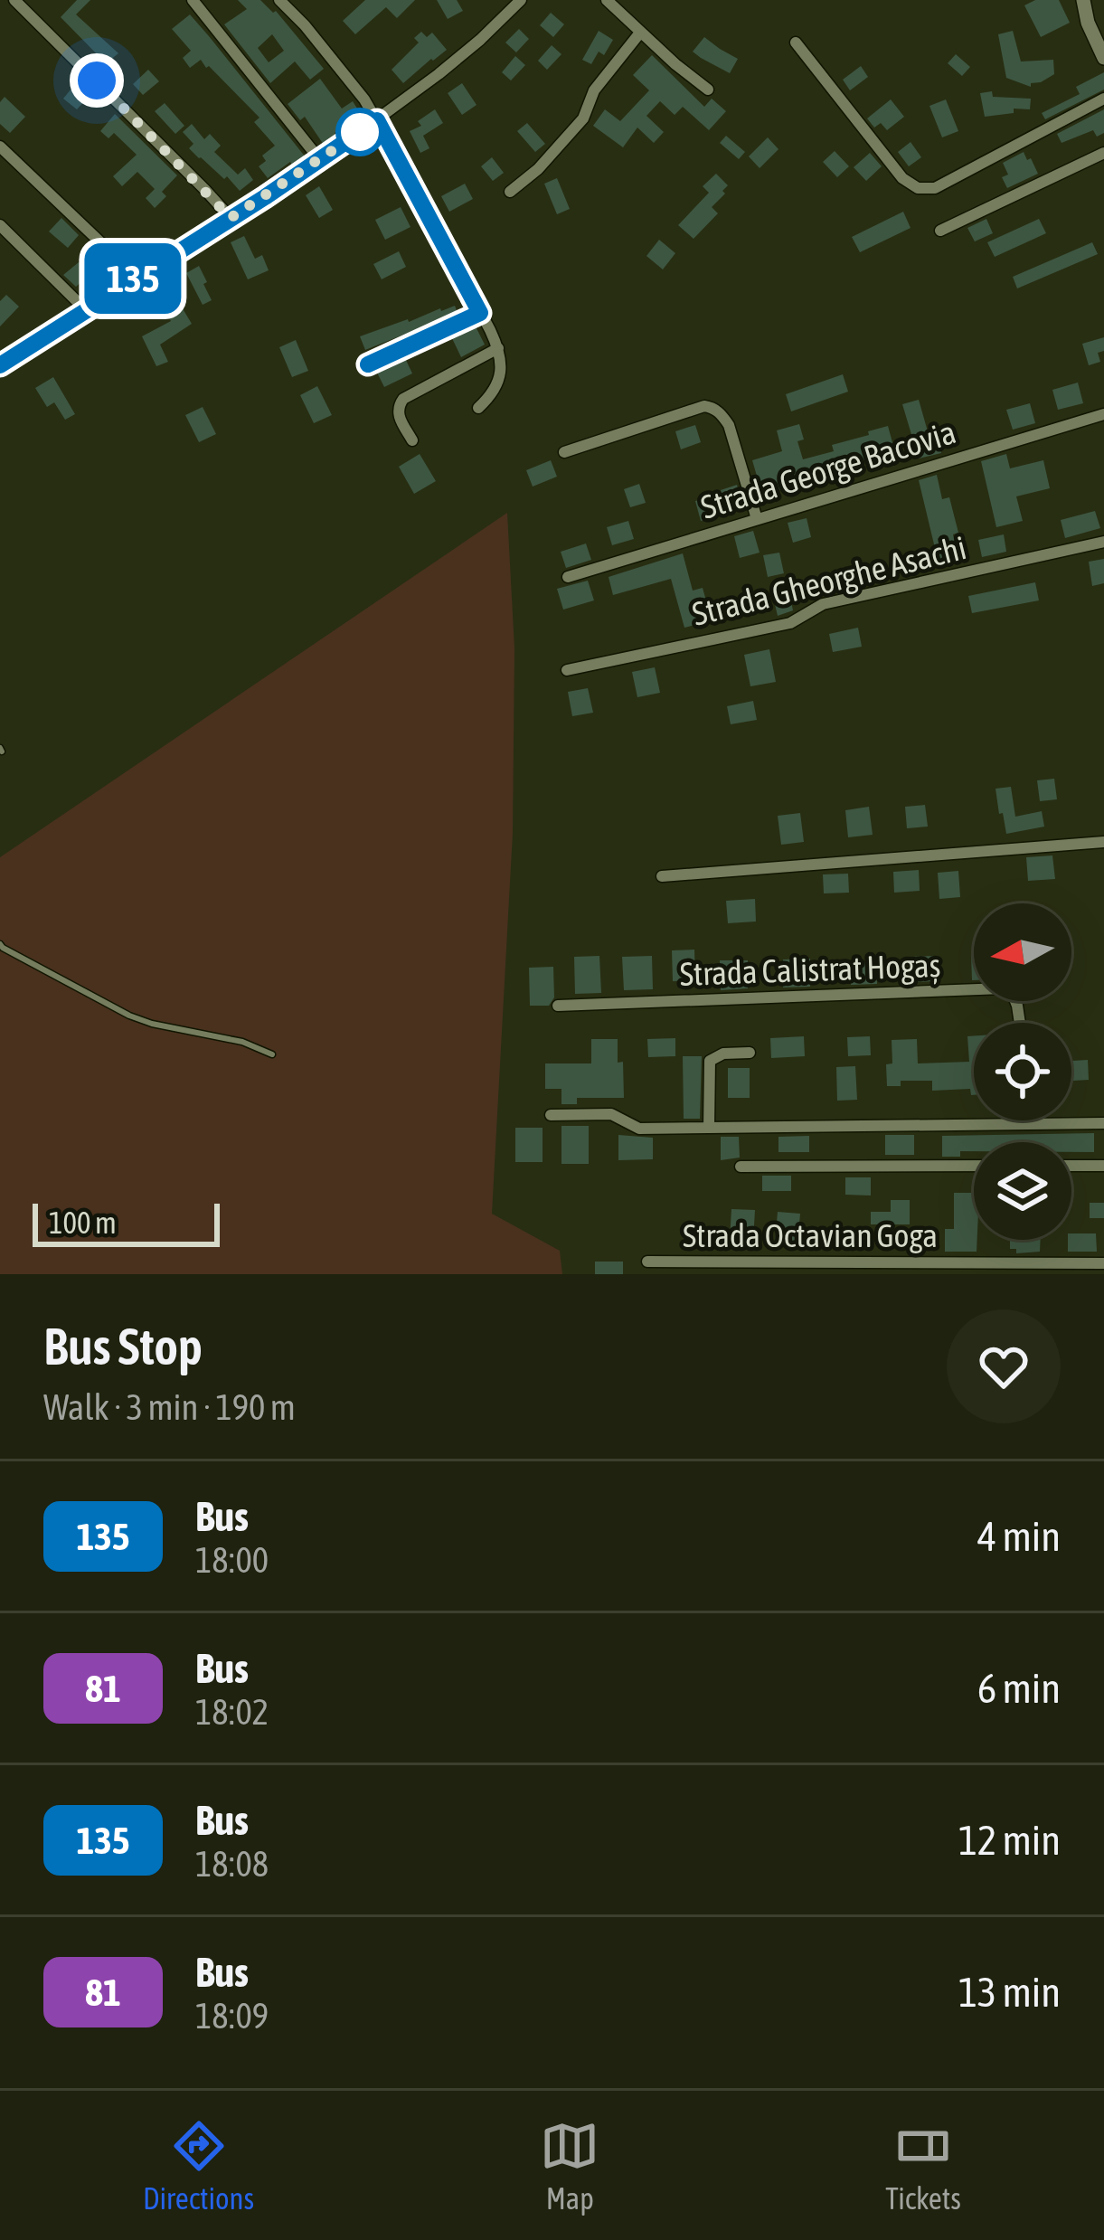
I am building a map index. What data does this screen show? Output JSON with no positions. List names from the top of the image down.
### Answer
{
  "streets": {
    "street": [
      "Strada George Bacovia",
      "Strada Gheorghe Asachi",
      "Strada Calistrat Hogaș",
      "Strada Octavian Goga"
    ]
  },
  "lines": ["bus line 135"],
  "scale_bar": "100 m",
  "north": "left",
  "page": {
    "on_map": "135",
    "scale": "100 m",
    "heading": ["Bus Stop", "Walk · 3 min · 190 m"],
    "list": [
      {
        "mark": "135",
        "name": "Bus",
        "note": "18:00",
        "value": "4 min"
      },
      {
        "mark": "81",
        "name": "Bus",
        "note": "18:02",
        "value": "6 min"
      },
      {
        "mark": "135",
        "name": "Bus",
        "note": "18:08",
        "value": "12 min"
      },
      {
        "mark": "81",
        "name": "Bus",
        "note": "18:09",
        "value": "13 min"
      }
    ],
    "tabs": ["Directions", "Map", "Tickets"]
  }
}
